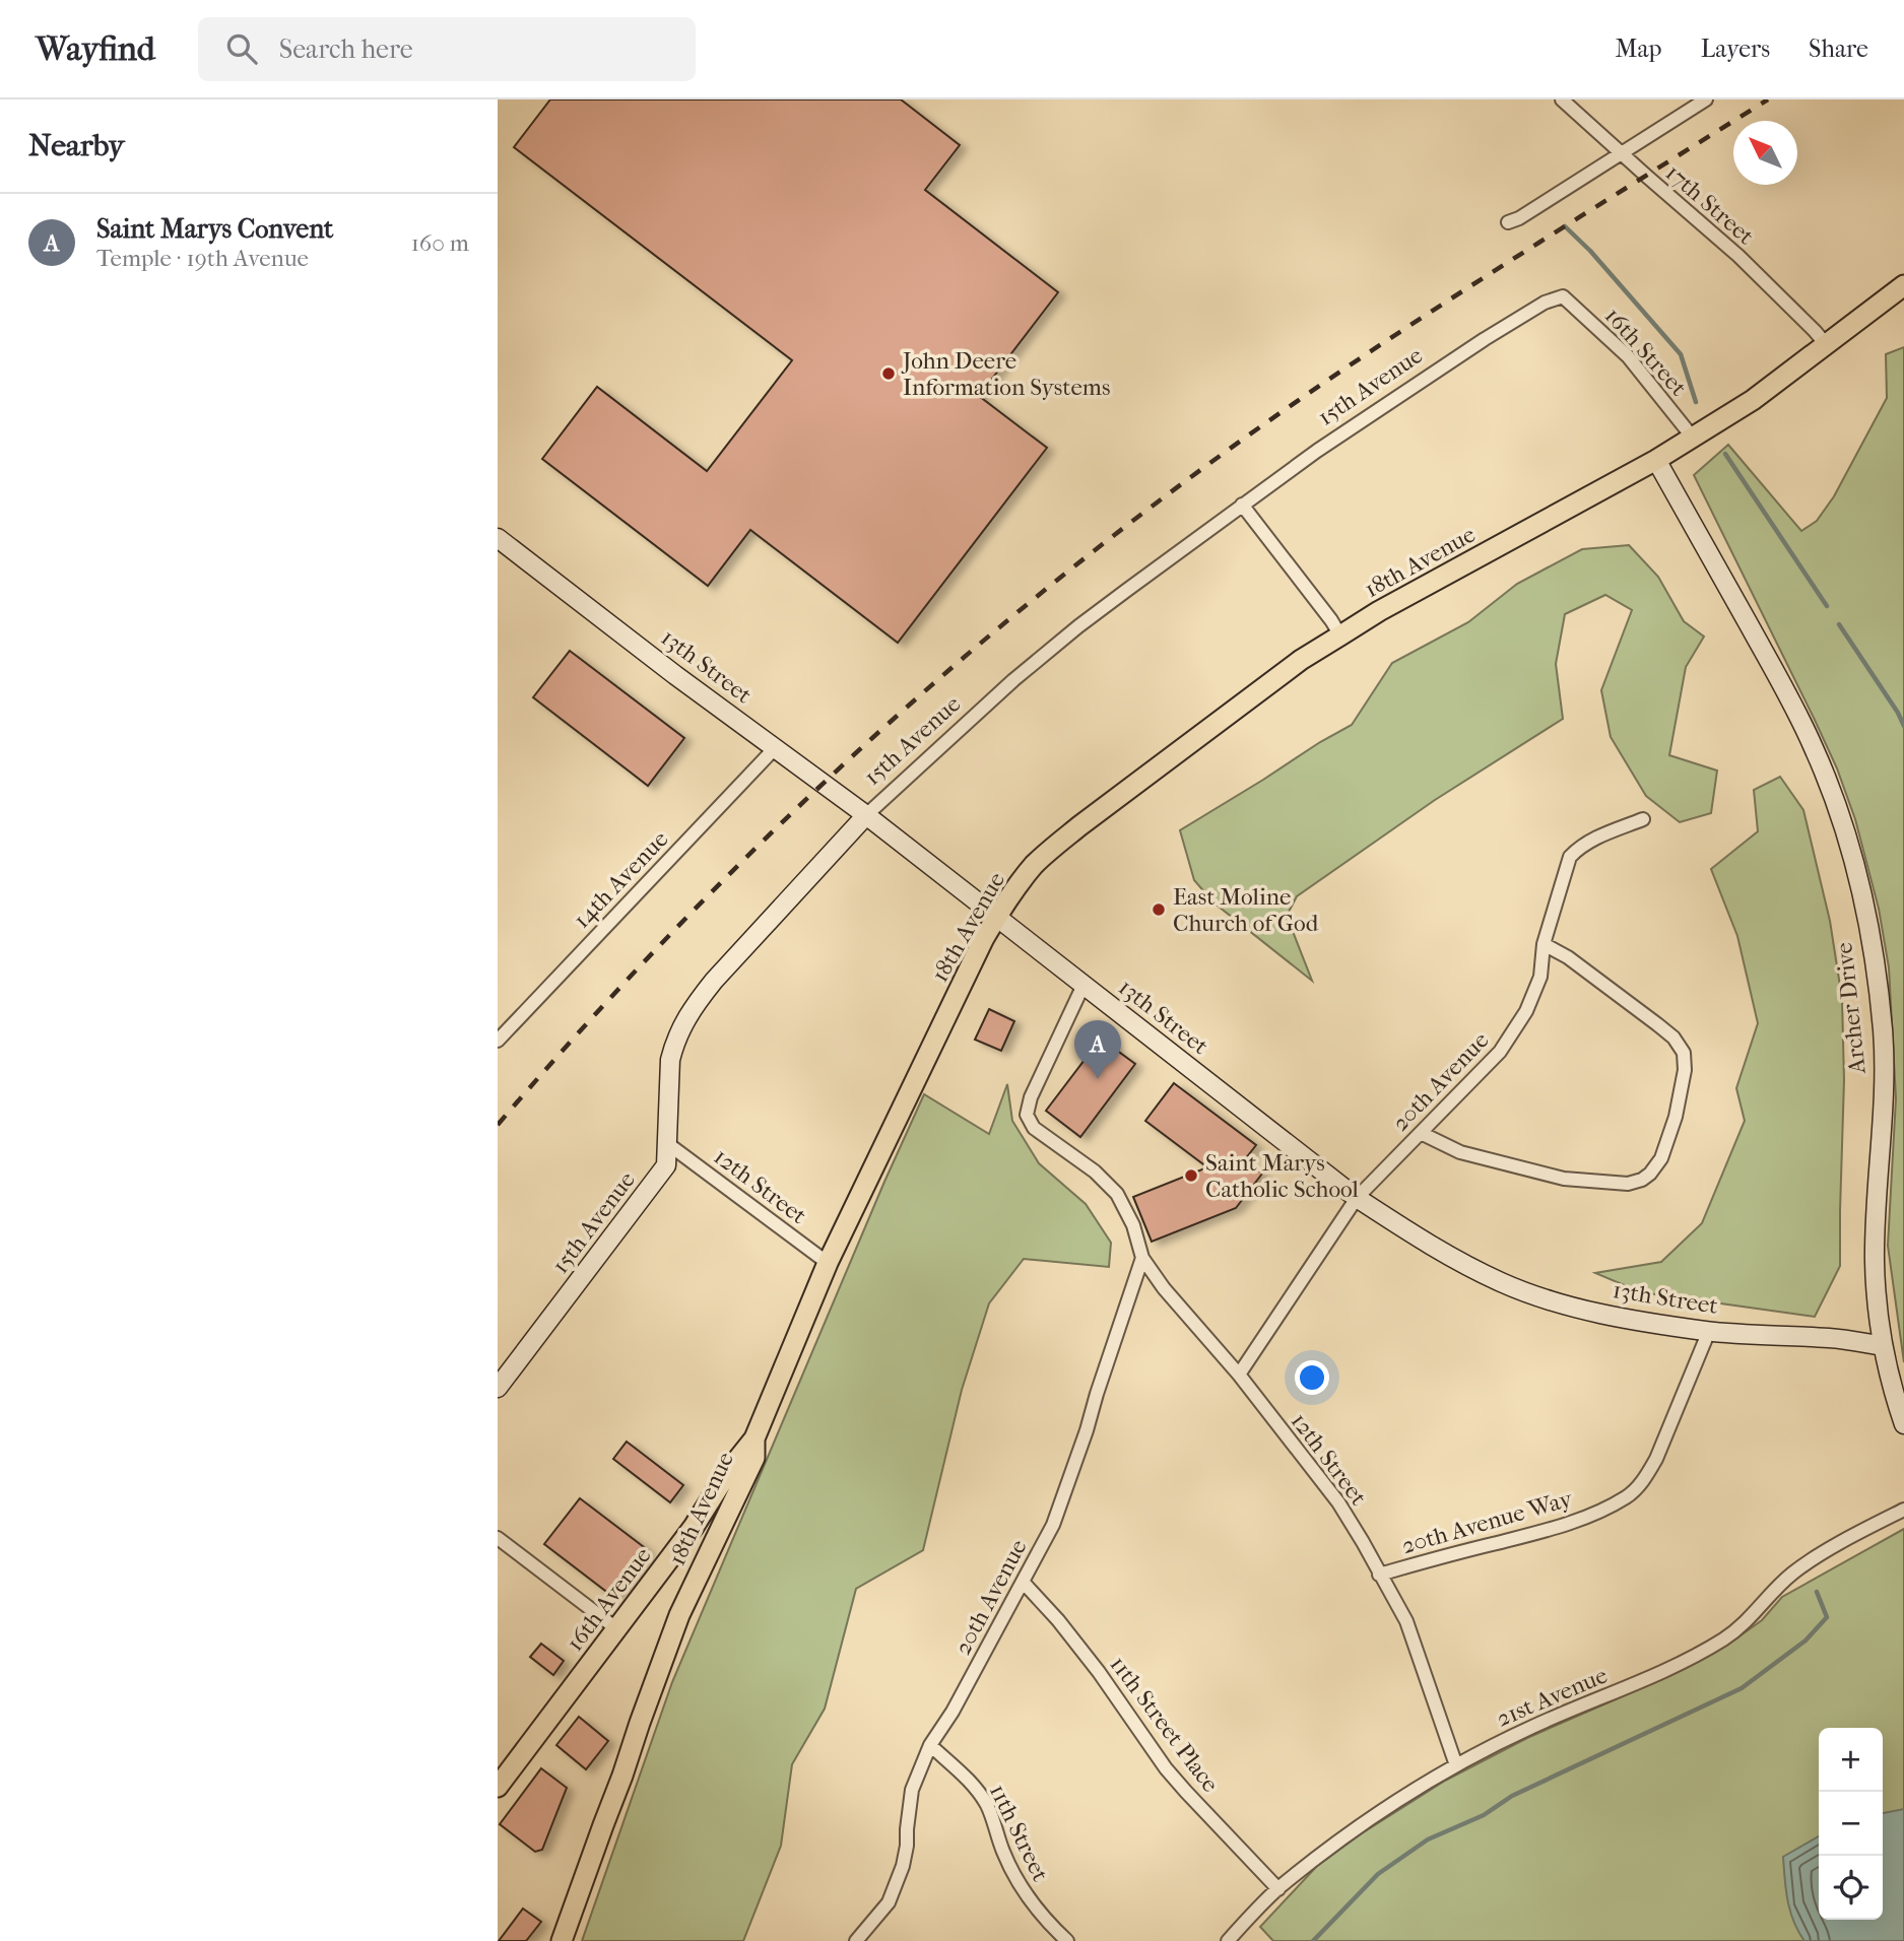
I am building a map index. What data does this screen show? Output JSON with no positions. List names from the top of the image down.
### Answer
{
  "streets": {
    "main road": ["18th Avenue", "16th Avenue"],
    "street": [
      "17th Street",
      "16th Street",
      "15th Avenue",
      "13th Street",
      "14th Avenue",
      "Archer Drive",
      "20th Avenue",
      "12th Street",
      "20th Avenue Way",
      "21st Avenue",
      "11th Street Place",
      "11th Street"
    ]
  },
  "crossings": [
    ["17th Street", "18th Avenue"],
    ["16th Street", "15th Avenue"],
    ["16th Street", "18th Avenue"],
    ["15th Avenue", "13th Street"],
    ["15th Avenue", "12th Street"],
    ["18th Avenue", "13th Street"],
    ["18th Avenue", "Archer Drive"],
    ["18th Avenue", "12th Street"],
    ["18th Avenue", "16th Avenue"],
    ["13th Street", "14th Avenue"],
    ["13th Street", "Archer Drive"],
    ["13th Street", "20th Avenue"],
    ["13th Street", "12th Street"],
    ["13th Street", "20th Avenue Way"],
    ["20th Avenue", "12th Street"],
    ["20th Avenue", "11th Street Place"],
    ["20th Avenue", "11th Street"],
    ["12th Street", "20th Avenue Way"],
    ["12th Street", "21st Avenue"],
    ["21st Avenue", "11th Street Place"]
  ],
  "places": ["John Deere Information Systems", "East Moline Church of God", "Saint Marys Catholic School"],
  "north": "top left",
  "page": {
    "header": "Wayfind",
    "search": "Search here",
    "nav": ["Map", "Layers", "Share"],
    "heading": "Nearby",
    "list": [
      {
        "mark": "A",
        "name": "Saint Marys Convent",
        "note": "Temple · 19th Avenue",
        "value": "160 m"
      }
    ],
    "pins": "A",
    "map_buttons": ["+", "−"]
  }
}
